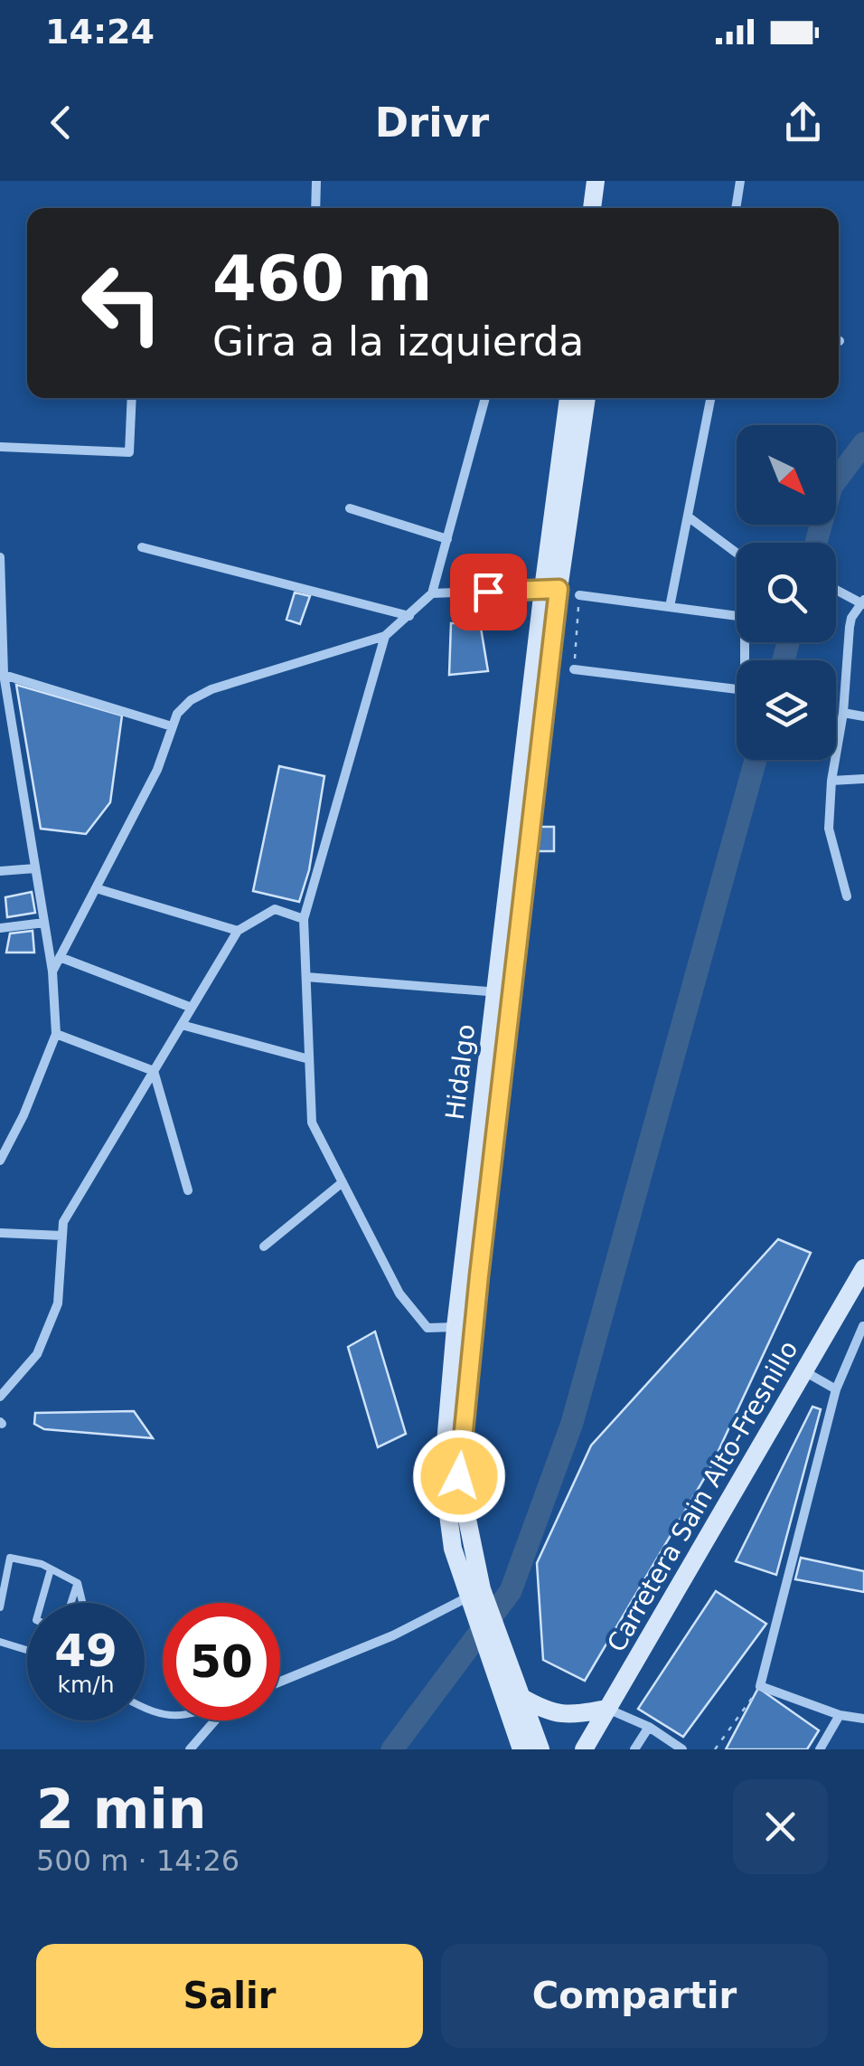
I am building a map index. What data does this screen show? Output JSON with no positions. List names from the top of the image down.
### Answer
{
  "streets": {
    "main road": ["Hidalgo", "Carretera Sain Alto-Fresnillo"]
  },
  "north": "bottom right",
  "page": {
    "status": "14:24",
    "header": "Drivr",
    "turn": ["460 m", "Gira a la izquierda"],
    "speed": "49 km/h",
    "limit": "50",
    "heading": ["2 min", "500 m · 14:26"],
    "buttons": ["Salir", "Compartir"]
  }
}
